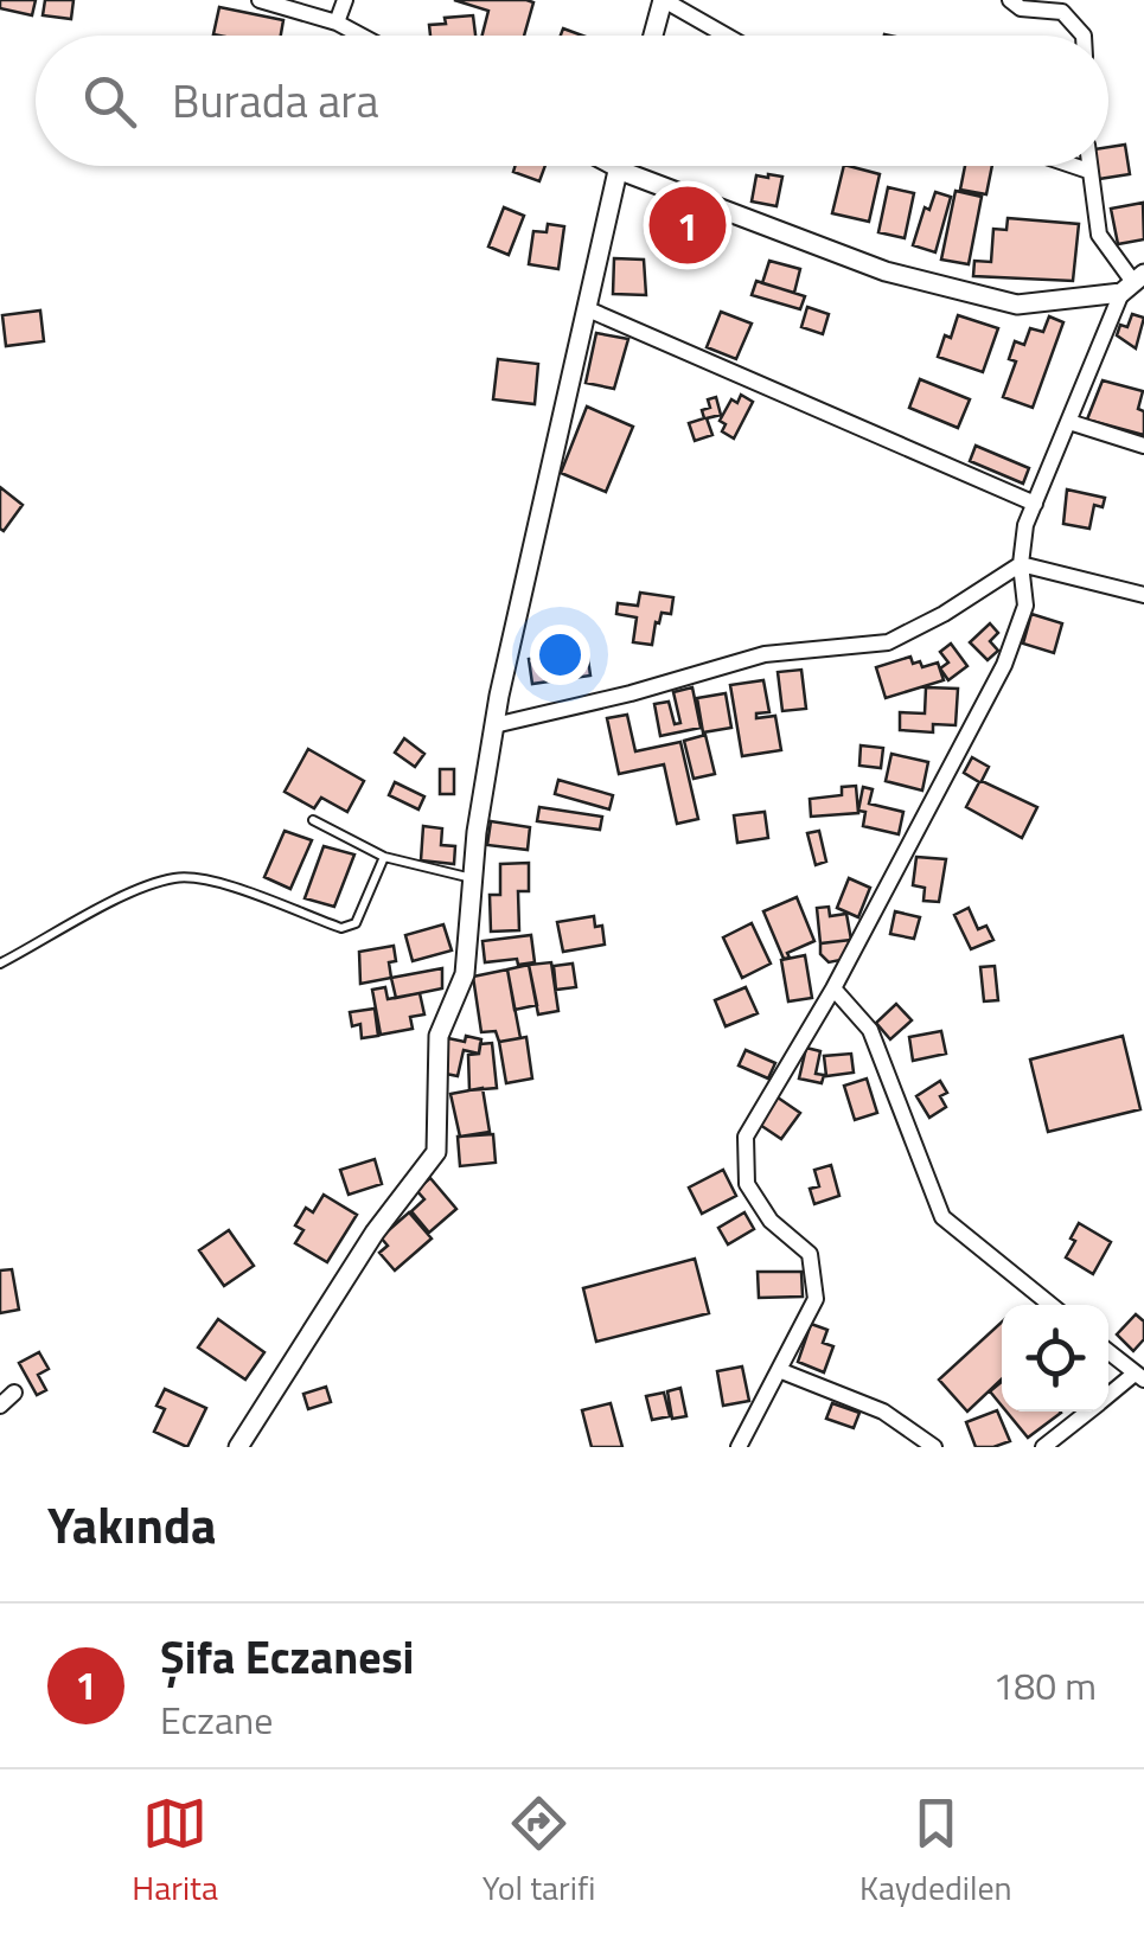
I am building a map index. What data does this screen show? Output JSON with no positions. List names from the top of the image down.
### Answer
{
  "page": {
    "search": "Burada ara",
    "pins": "1",
    "heading": "Yakında",
    "list": [
      {
        "mark": "1",
        "name": "Şifa Eczanesi",
        "note": "Eczane",
        "value": "180 m"
      }
    ],
    "nav": ["Harita", "Yol tarifi", "Kaydedilen"]
  }
}
